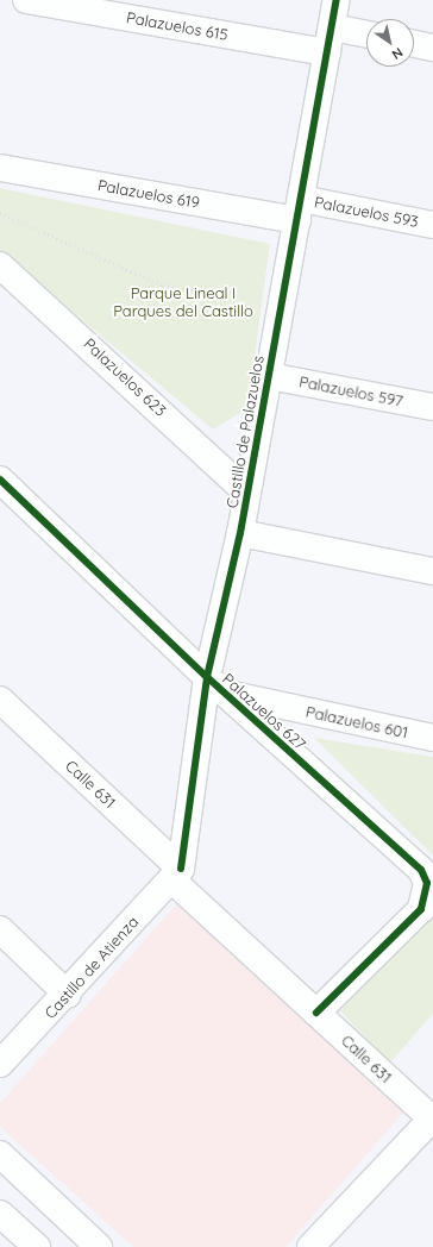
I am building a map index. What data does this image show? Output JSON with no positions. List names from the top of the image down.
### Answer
{
  "streets": {
    "street": [
      "Palazuelos 615",
      "Palazuelos 619",
      "Palazuelos 593",
      "Palazuelos 623",
      "Palazuelos 597",
      "Castillo de Palazuelos",
      "Palazuelos 627",
      "Palazuelos 601",
      "Calle 631",
      "Castillo de Atienza"
    ]
  },
  "crossings": [
    ["Palazuelos 615", "Castillo de Palazuelos"],
    ["Palazuelos 619", "Palazuelos 593"],
    ["Palazuelos 619", "Castillo de Palazuelos"],
    ["Palazuelos 593", "Castillo de Palazuelos"],
    ["Palazuelos 623", "Castillo de Palazuelos"],
    ["Palazuelos 597", "Castillo de Palazuelos"],
    ["Castillo de Palazuelos", "Palazuelos 627"],
    ["Castillo de Palazuelos", "Calle 631"],
    ["Castillo de Palazuelos", "Castillo de Atienza"],
    ["Palazuelos 627", "Palazuelos 601"],
    ["Palazuelos 627", "Calle 631"],
    ["Calle 631", "Castillo de Atienza"]
  ],
  "parks": ["Parque Lineal I Parques del Castillo"],
  "north": "bottom right"
}
